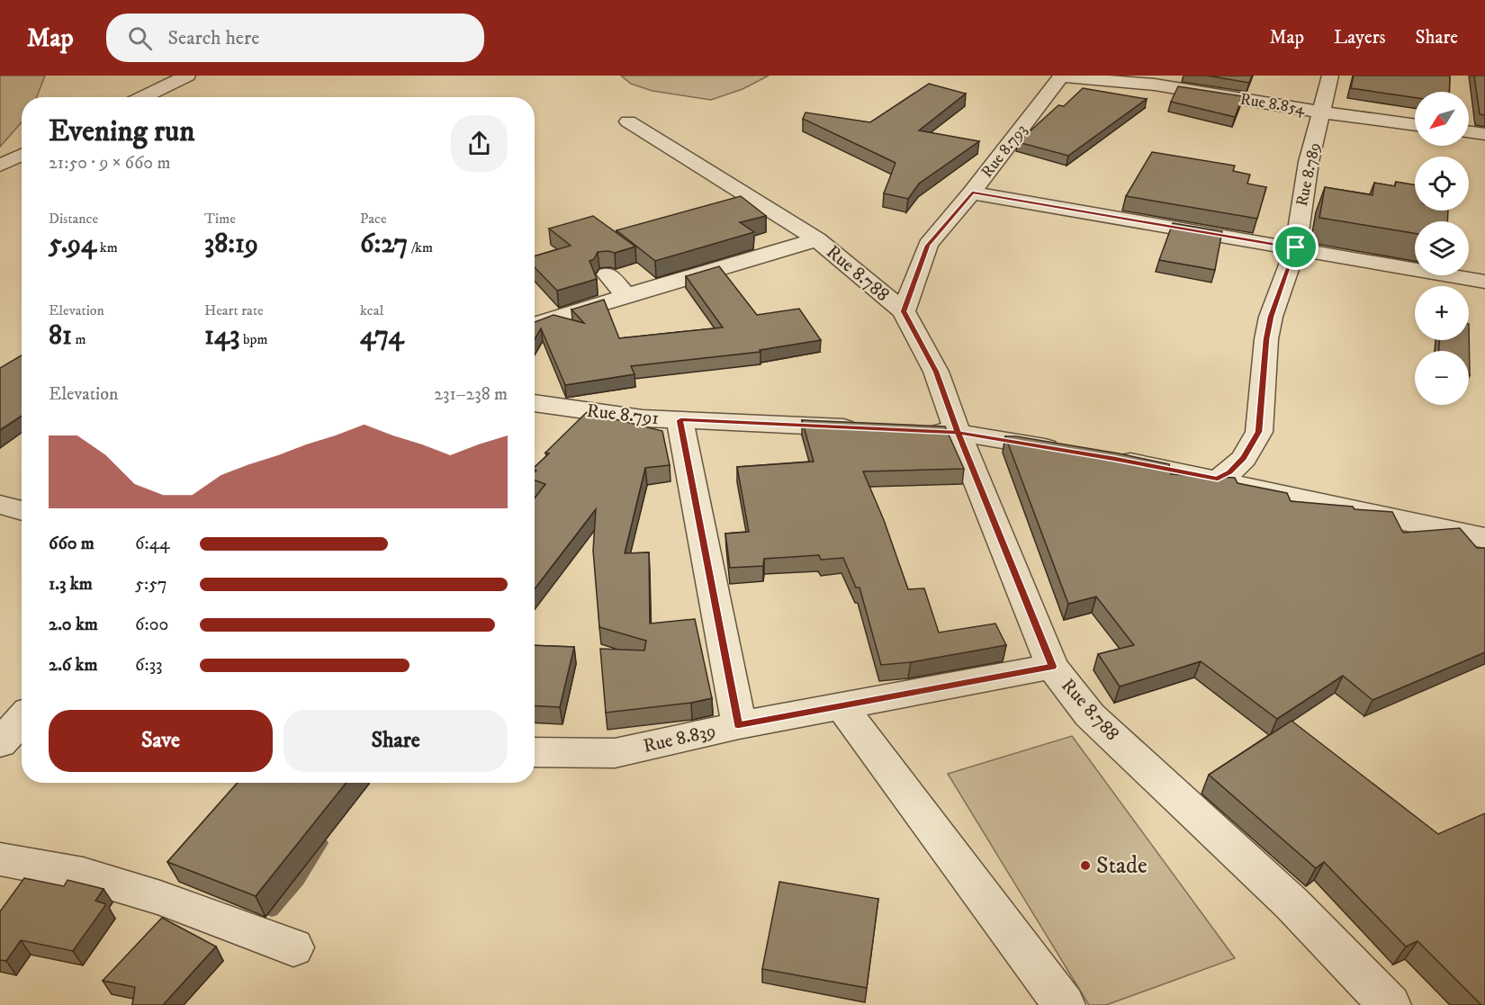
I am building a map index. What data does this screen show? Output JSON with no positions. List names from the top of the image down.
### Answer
{
  "streets": {
    "street": [
      "Rue 8.854",
      "Rue 8.793",
      "Rue 8.789",
      "Rue 8.788",
      "Rue 8.791",
      "Rue 8.839"
    ]
  },
  "crossings": [
    ["Rue 8.854", "Rue 8.793"],
    ["Rue 8.854", "Rue 8.789"],
    ["Rue 8.793", "Rue 8.788"],
    ["Rue 8.788", "Rue 8.839"]
  ],
  "places": ["Stade"],
  "north": "bottom left",
  "page": {
    "header": "Map",
    "search": "Search here",
    "nav": ["Map", "Layers", "Share"],
    "map_buttons": ["+", "−"],
    "heading": ["Evening run", "21:50 · 9 × 660 m"],
    "stats": [
      ["Distance", "5.94 km"],
      ["Time", "38:19"],
      ["Pace", "6:27 /km"],
      ["Elevation", "81 m"],
      ["Heart rate", "143 bpm"],
      ["kcal", "474"]
    ],
    "chart": ["Elevation", "231–238 m"],
    "list": [
      {
        "name": "660 m",
        "note": "6:44"
      },
      {
        "name": "1.3 km",
        "note": "5:57"
      },
      {
        "name": "2.0 km",
        "note": "6:00"
      },
      {
        "name": "2.6 km",
        "note": "6:33"
      }
    ],
    "buttons": ["Save", "Share"]
  }
}
